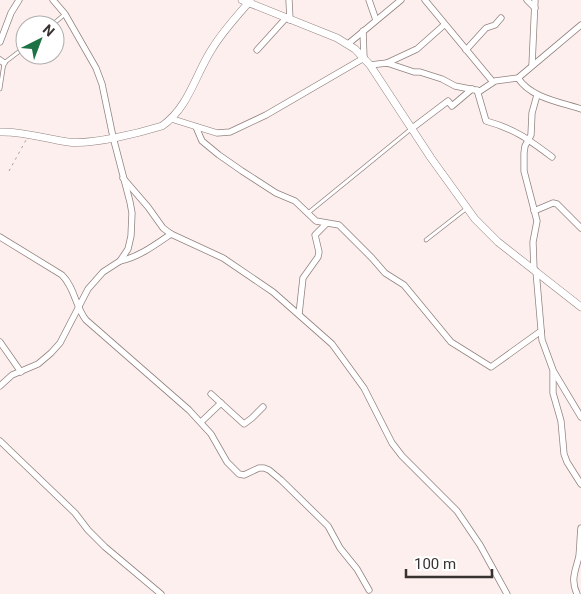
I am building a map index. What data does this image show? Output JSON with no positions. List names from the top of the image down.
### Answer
{
  "scale_bar": "100 m",
  "north": "top right"
}
